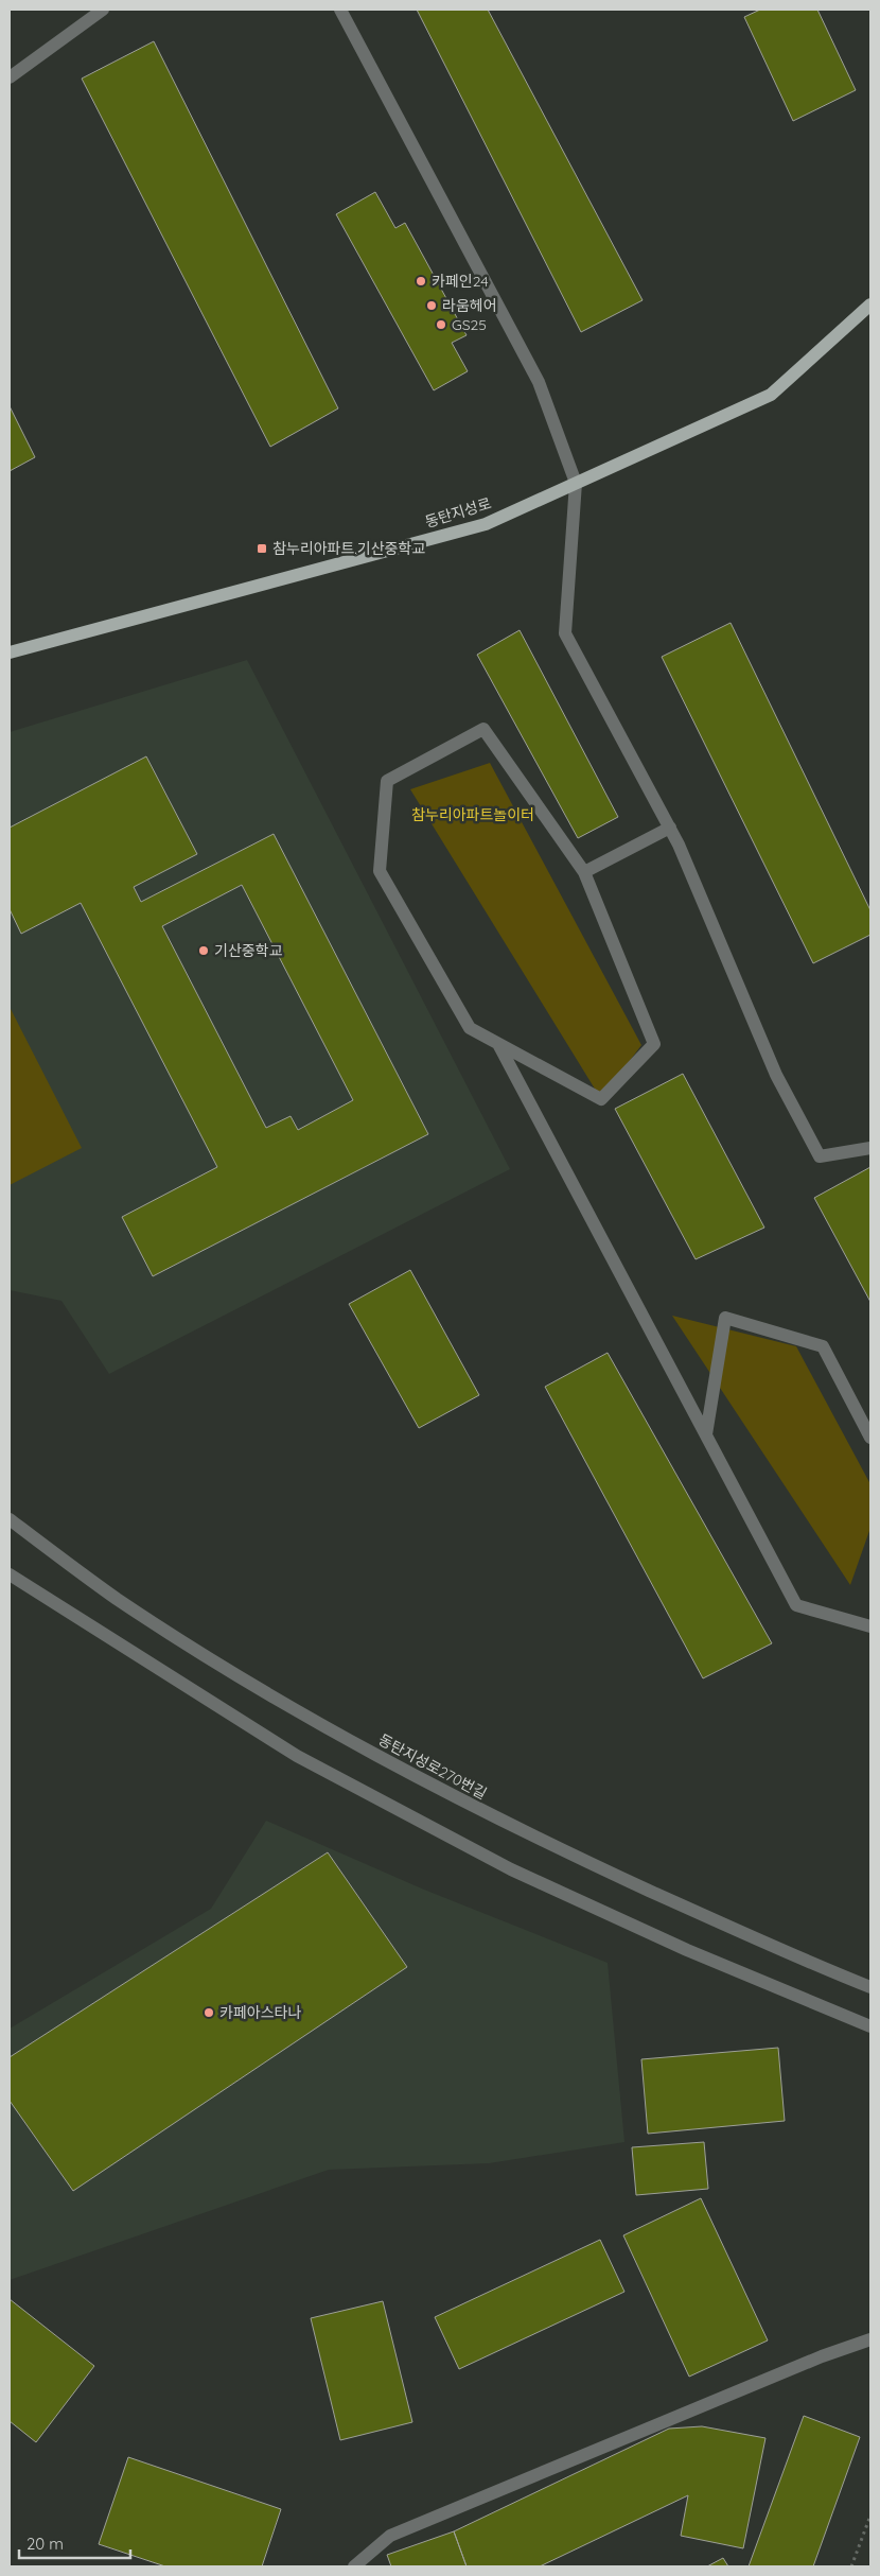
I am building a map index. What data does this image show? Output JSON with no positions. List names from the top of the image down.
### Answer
{
  "streets": {
    "main road": ["동탄지성로"],
    "street": ["동탄지성로270번길"]
  },
  "parks": ["참누리아파트놀이터"],
  "places": {
    "other": [
      "카페인24",
      "라움헤어",
      "GS25",
      "기산중학교",
      "카페아스타나"
    ],
    "transit": ["참누리아파트.기산중학교"]
  },
  "scale_bar": "20 m"
}
